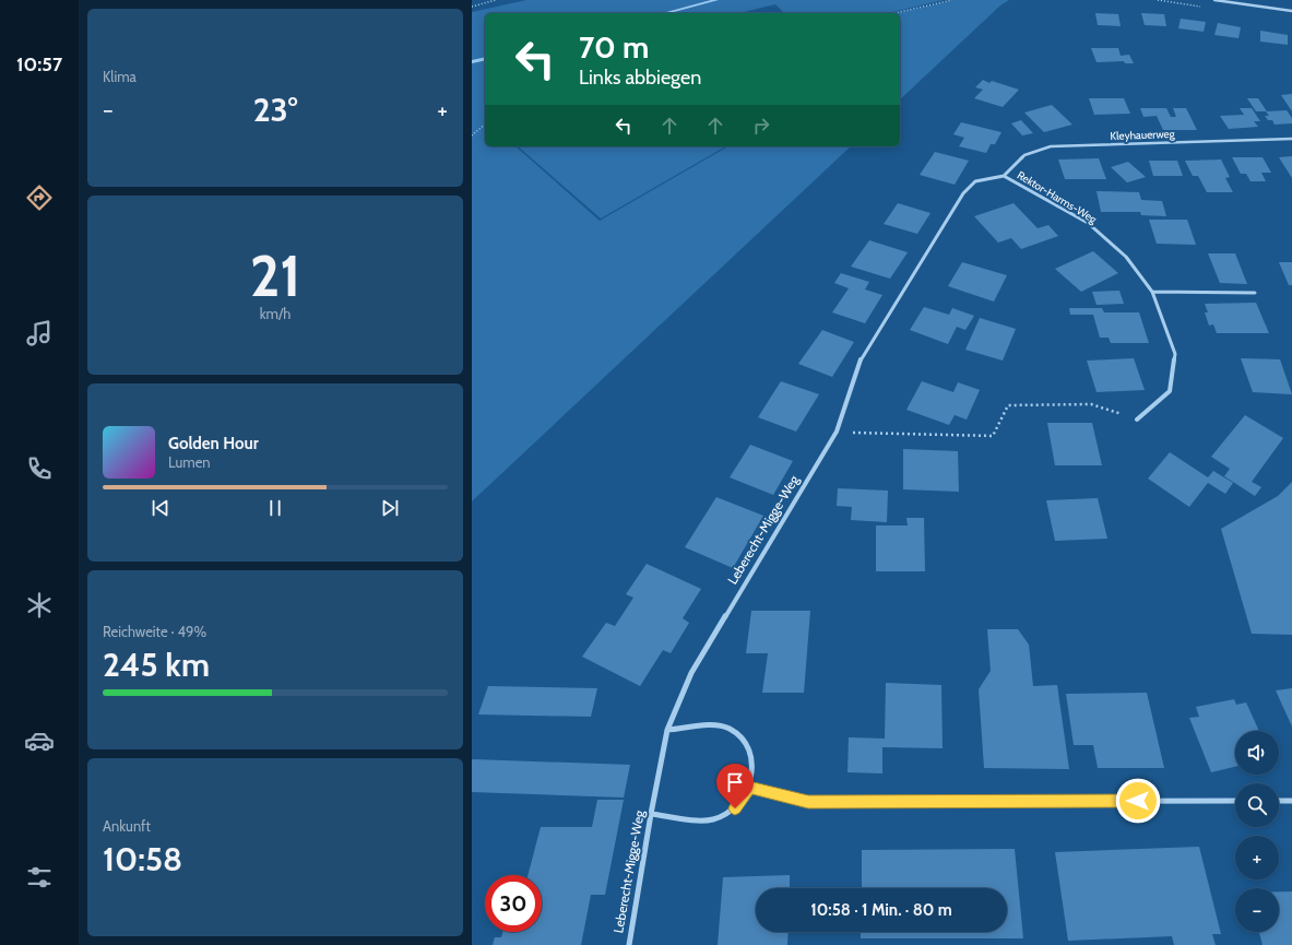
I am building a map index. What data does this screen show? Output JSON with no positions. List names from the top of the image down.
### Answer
{
  "streets": {
    "street": ["Kleyhauerweg", "Rektor-Harms-Weg", "Leberecht-Migge-Weg"]
  },
  "crossings": [
    ["Kleyhauerweg", "Rektor-Harms-Weg"],
    ["Kleyhauerweg", "Leberecht-Migge-Weg"],
    ["Rektor-Harms-Weg", "Leberecht-Migge-Weg"]
  ],
  "page": {
    "tabs": "10:57",
    "tile": [
      "Klima",
      ["21", "km/h"],
      ["Reichweite · 49%", "245 km"],
      ["Ankunft", "10:58"]
    ],
    "turn": ["70 m", "Links abbiegen"],
    "heat": ["−", "23°", "+"],
    "song": ["Golden Hour", "Lumen"],
    "map_buttons": ["+", "−"],
    "limit": "30",
    "trip": "10:58 · 1 Min. · 80 m"
  }
}
